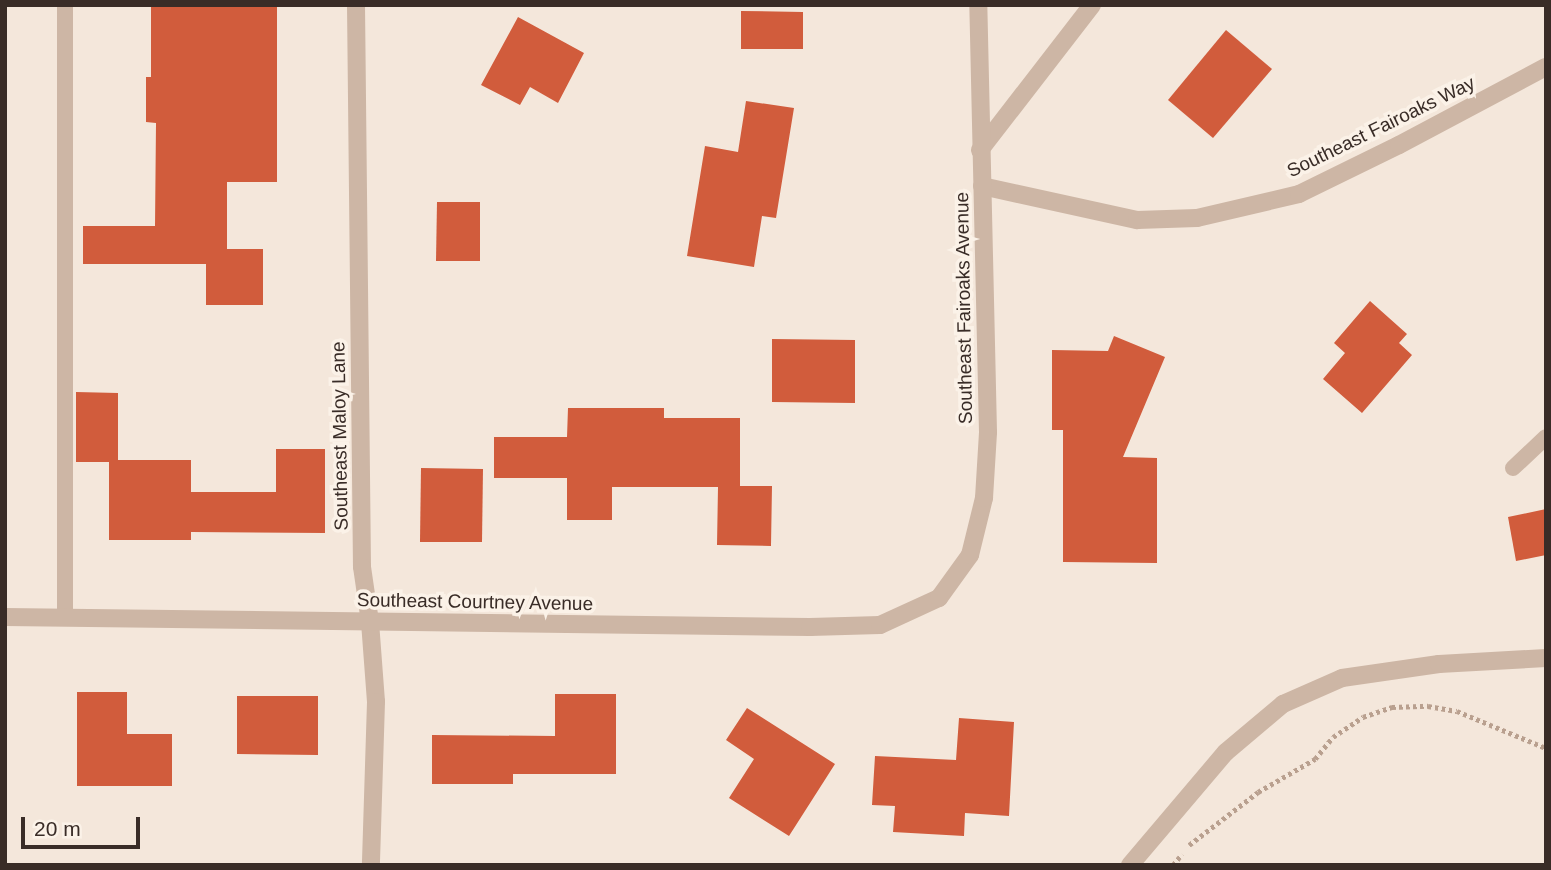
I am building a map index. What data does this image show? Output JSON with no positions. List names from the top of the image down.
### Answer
{
  "streets": {
    "street": [
      "Southeast Fairoaks Way",
      "Southeast Fairoaks Avenue",
      "Southeast Maloy Lane",
      "Southeast Courtney Avenue"
    ]
  },
  "crossings": [
    ["Southeast Fairoaks Way", "Southeast Fairoaks Avenue"],
    ["Southeast Fairoaks Avenue", "Southeast Courtney Avenue"],
    ["Southeast Maloy Lane", "Southeast Courtney Avenue"]
  ],
  "scale_bar": "20 m"
}
